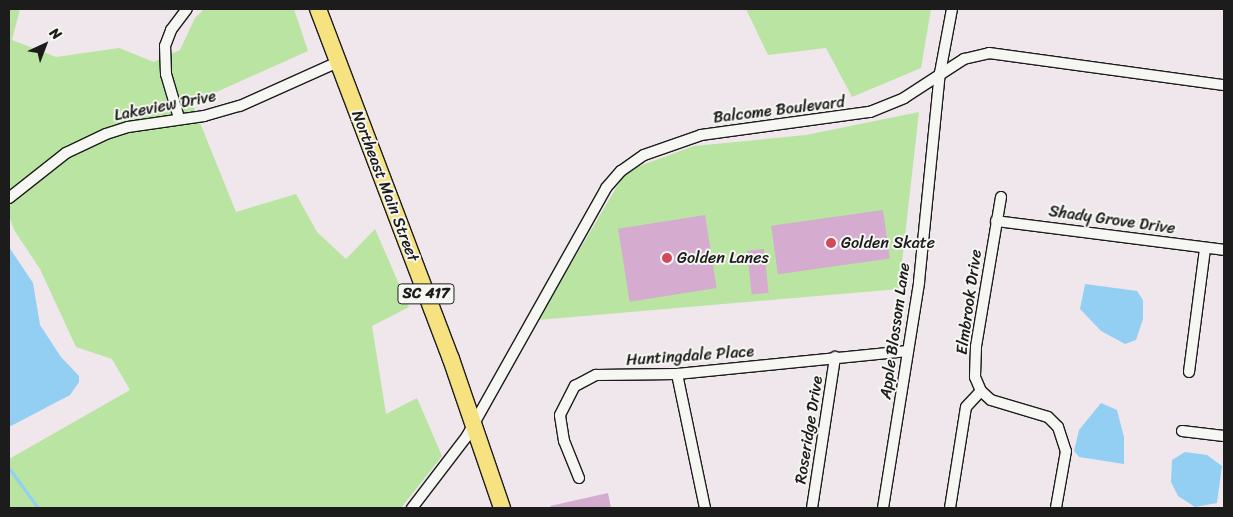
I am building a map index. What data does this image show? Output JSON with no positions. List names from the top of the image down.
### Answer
{
  "streets": {
    "main road": ["Northeast Main Street", "SC 417"],
    "street": [
      "Lakeview Drive",
      "Balcome Boulevard",
      "Shady Grove Drive",
      "Elmbrook Drive",
      "Apple Blossom Lane",
      "Huntingdale Place",
      "Roseridge Drive"
    ]
  },
  "crossings": [
    ["Lakeview Drive", "Northeast Main Street"],
    ["Lakeview Drive", "SC 417"],
    ["Balcome Boulevard", "Northeast Main Street"],
    ["Balcome Boulevard", "Apple Blossom Lane"],
    ["Northeast Main Street", "SC 417"],
    ["Shady Grove Drive", "Elmbrook Drive"],
    ["Apple Blossom Lane", "Huntingdale Place"],
    ["Huntingdale Place", "Roseridge Drive"]
  ],
  "places": ["Golden Skate", "Golden Lanes"],
  "north": "top right"
}
